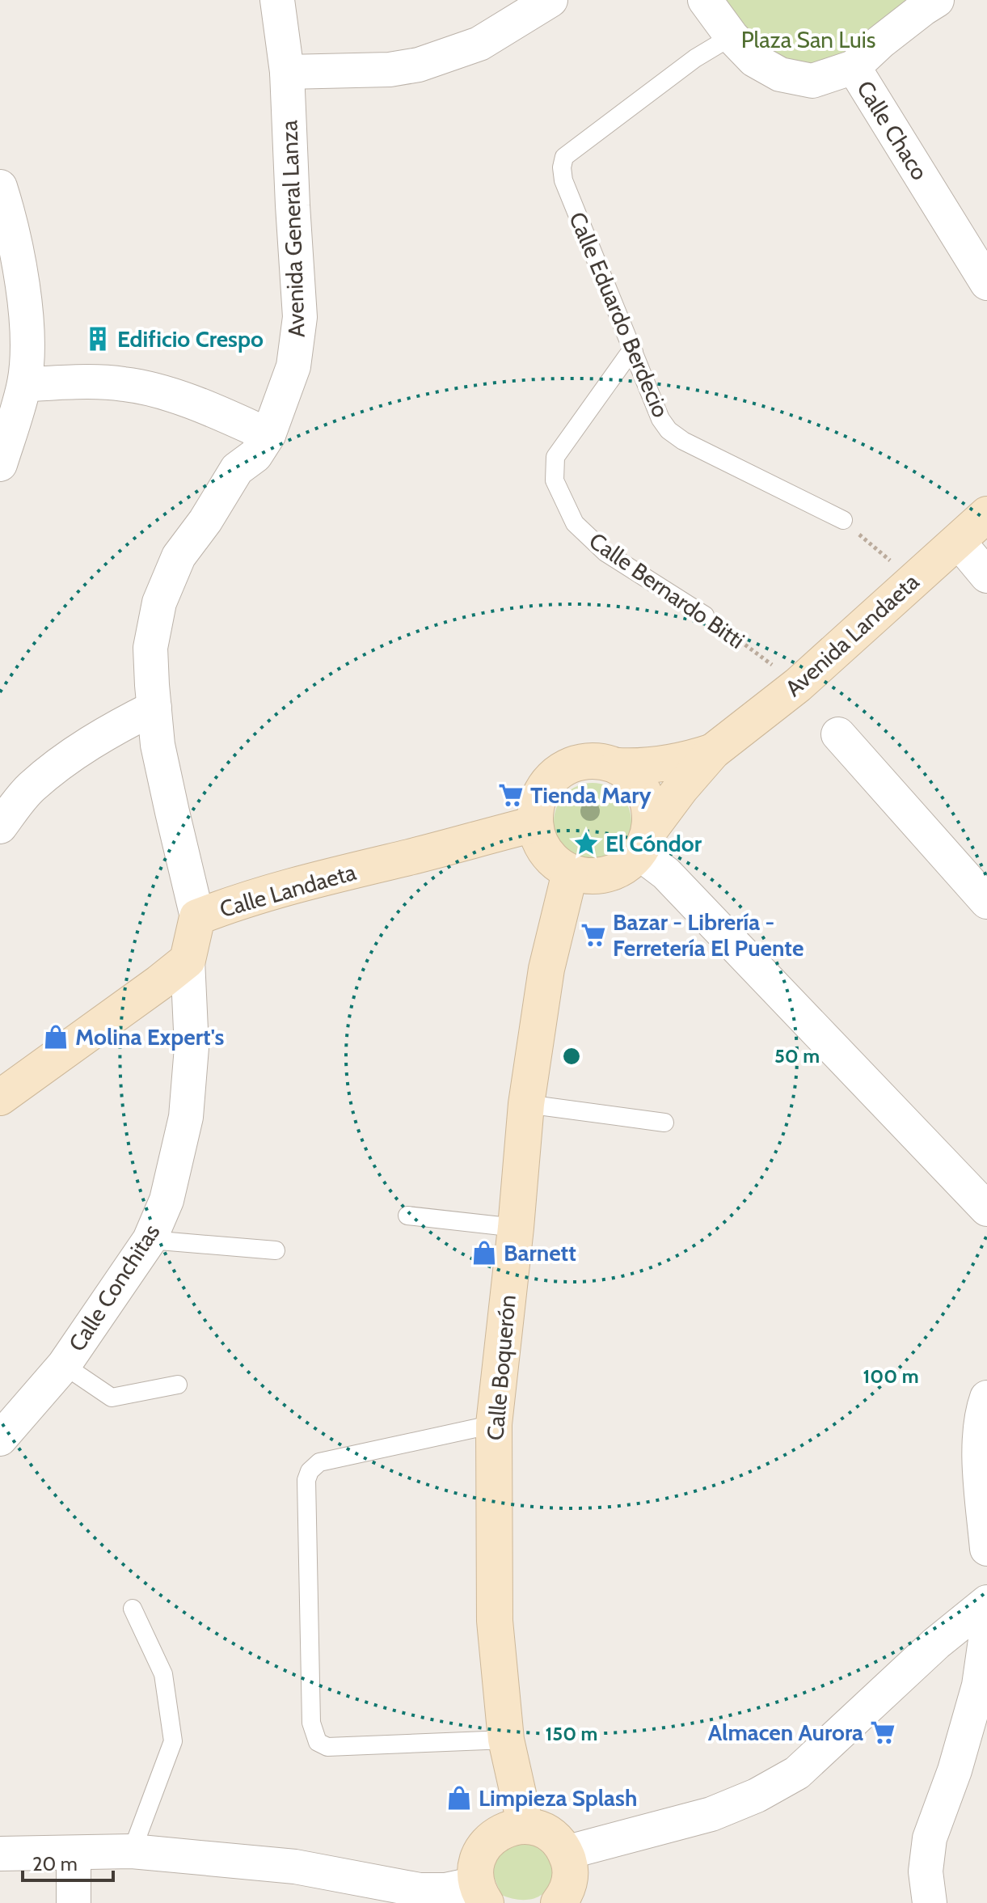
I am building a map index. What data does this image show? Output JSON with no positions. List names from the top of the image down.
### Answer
{
  "streets": {
    "main road": ["Avenida Landaeta", "Calle Landaeta", "Calle Boquerón"],
    "street": ["Calle Chaco", "Avenida General Lanza", "Calle Conchitas"],
    "lane": ["Calle Eduardo Berdecio", "Calle Bernardo Bitti"]
  },
  "crossings": [
    ["Calle Chaco", "Calle Eduardo Berdecio"],
    ["Avenida General Lanza", "Calle Landaeta"],
    ["Calle Eduardo Berdecio", "Calle Bernardo Bitti"],
    ["Calle Bernardo Bitti", "Avenida Landaeta"],
    ["Avenida Landaeta", "Calle Landaeta"],
    ["Avenida Landaeta", "Calle Boquerón"],
    ["Calle Landaeta", "Calle Conchitas"],
    ["Calle Landaeta", "Calle Boquerón"]
  ],
  "parks": ["Plaza San Luis"],
  "places": {
    "building": ["Edificio Crespo"],
    "supermarket": ["Tienda Mary", "Bazar - Librería - Ferretería El Puente", "Almacen Aurora"],
    "place": ["El Cóndor"],
    "shop": ["Molina Expert's", "Barnett", "Limpieza Splash"]
  },
  "scale_bar": "20 m",
  "rings": ["50 m", "100 m", "150 m"]
}
